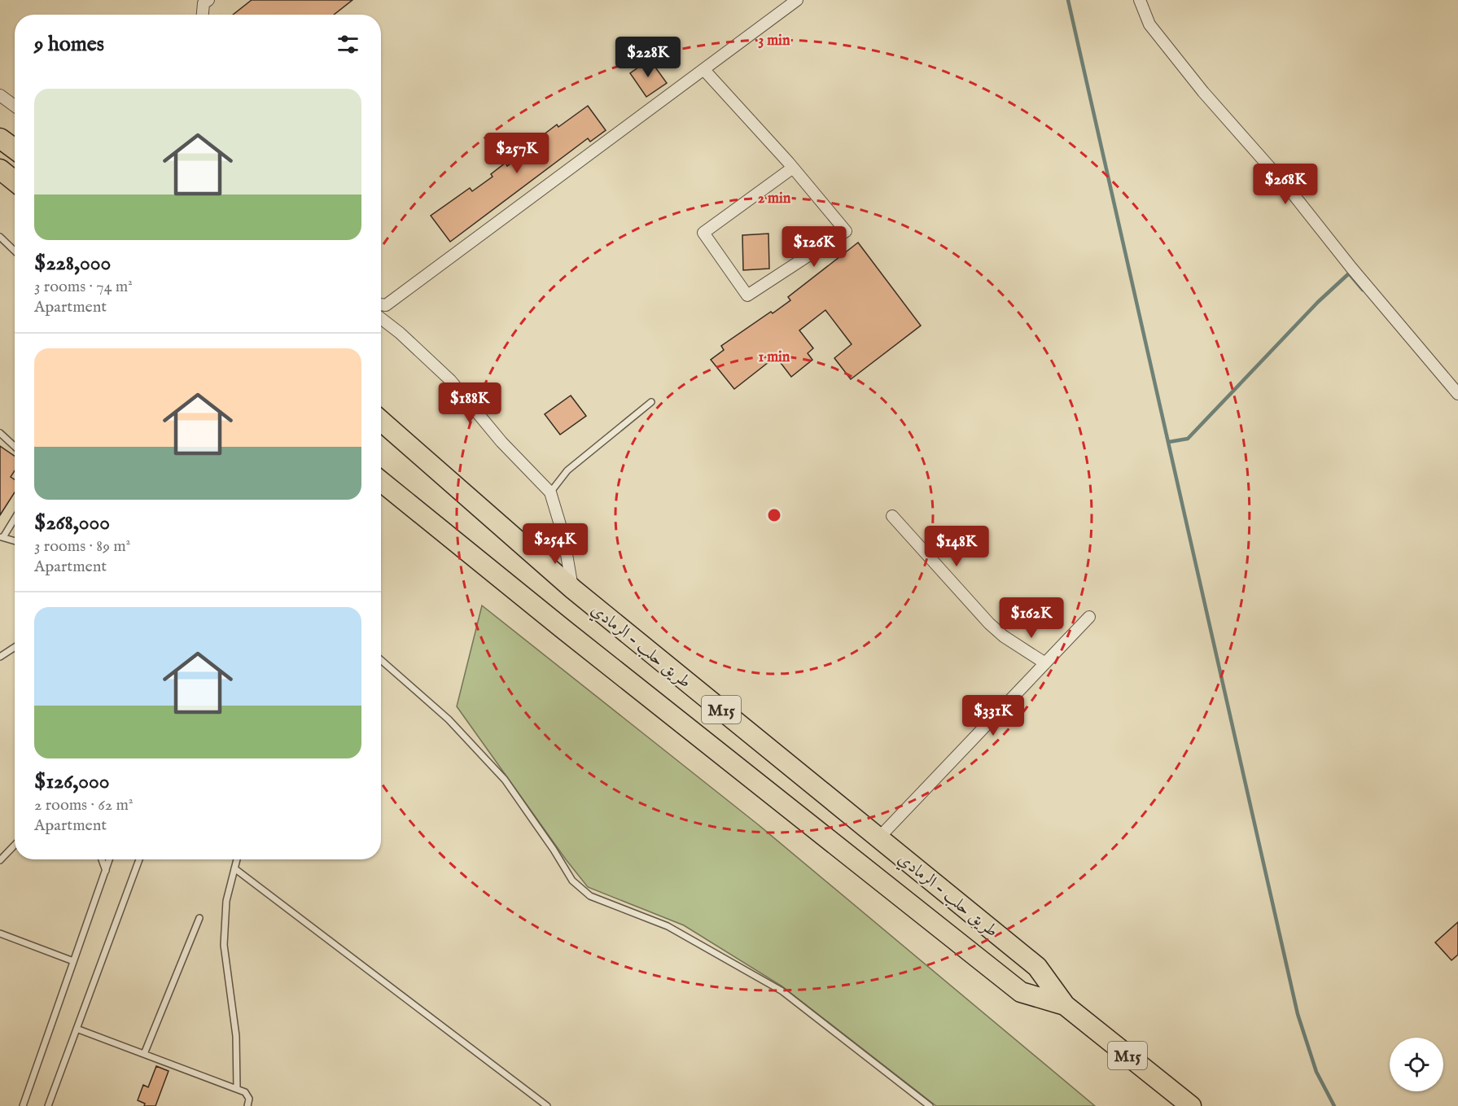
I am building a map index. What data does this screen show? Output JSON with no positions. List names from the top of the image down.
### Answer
{
  "streets": {
    "highway": ["طريق حلب - الرمادي", "M15"]
  },
  "page": {
    "heading": "9 homes",
    "price": [
      "$228K",
      "$257K",
      "$268K",
      "$126K",
      "$188K",
      "$254K",
      "$148K",
      "$162K",
      "$331K"
    ],
    "list": [
      {
        "name": "$228,000",
        "note": "3 rooms · 74 m² · Apartment"
      },
      {
        "name": "$268,000",
        "note": "3 rooms · 89 m² · Apartment"
      },
      {
        "name": "$126,000",
        "note": "2 rooms · 62 m² · Apartment"
      }
    ]
  },
  "rings": ["3 min", "2 min", "1 min"]
}
